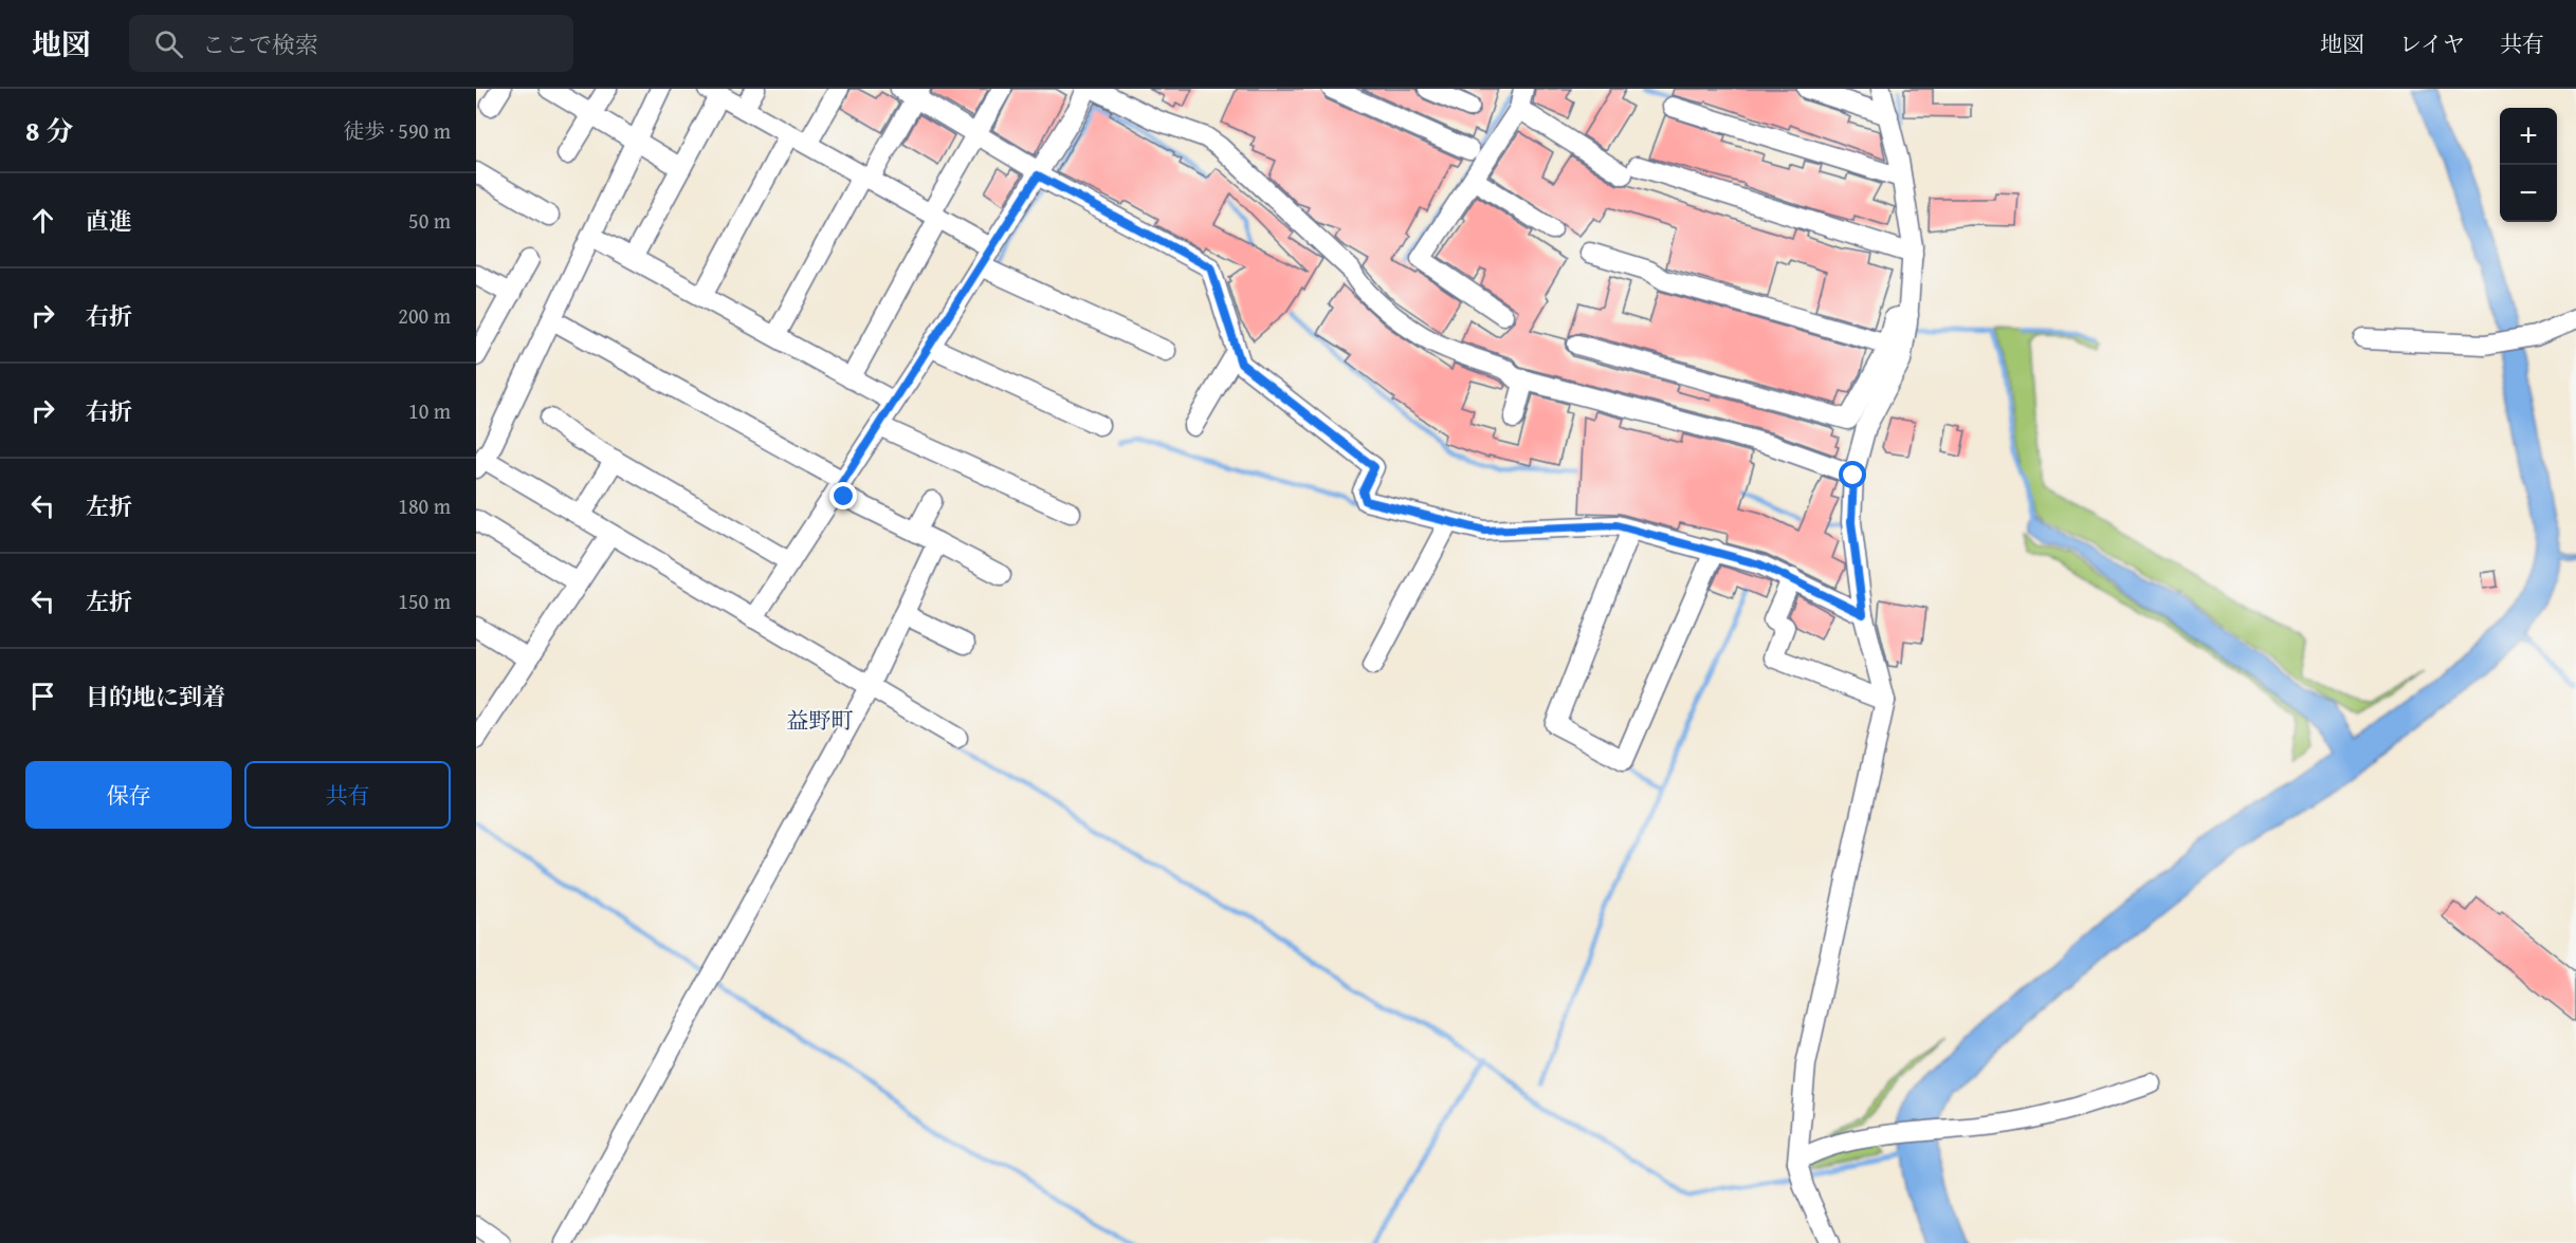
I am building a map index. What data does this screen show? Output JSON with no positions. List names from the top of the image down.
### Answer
{
  "districts": ["益野町"],
  "page": {
    "header": "地図",
    "search": "ここで検索",
    "nav": ["地図", "レイヤ", "共有"],
    "heading": ["8 分", "徒歩 · 590 m"],
    "map_buttons": ["+", "−"],
    "list": [
      ["直進", "50 m"],
      ["右折", "200 m"],
      ["右折", "10 m"],
      ["左折", "180 m"],
      ["左折", "150 m"],
      "目的地に到着"
    ],
    "buttons": ["保存", "共有"]
  }
}
